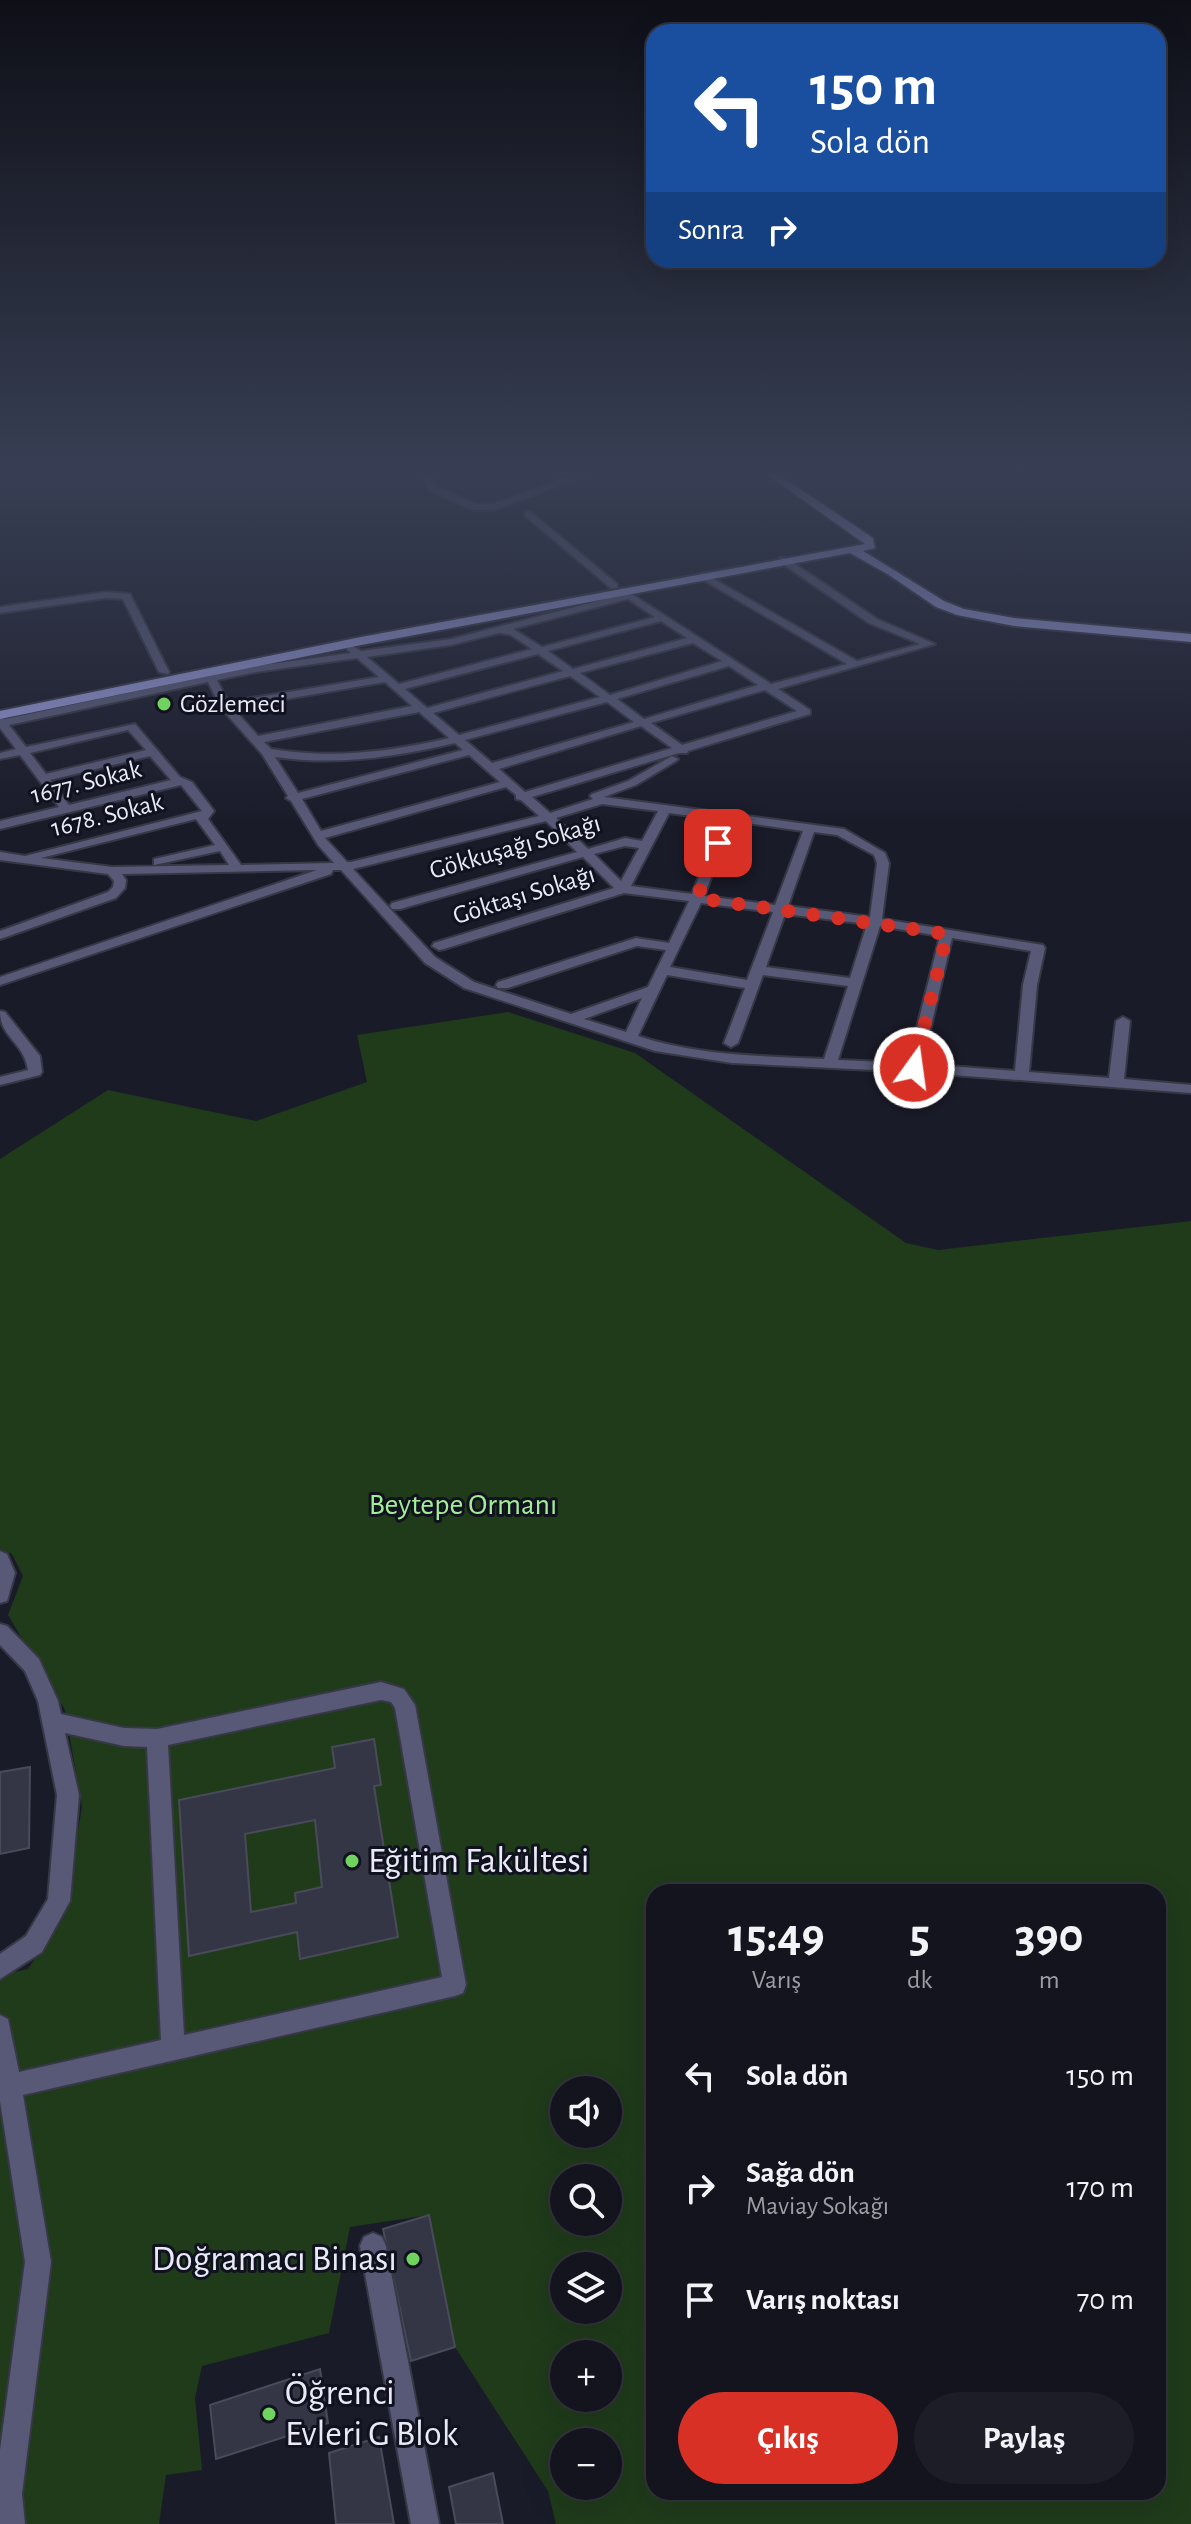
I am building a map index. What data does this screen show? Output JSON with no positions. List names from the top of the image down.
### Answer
{
  "streets": {
    "street": [
      "1677. Sokak",
      "1678. Sokak",
      "Gökkuşağı Sokağı",
      "Göktaşı Sokağı"
    ]
  },
  "parks": ["Beytepe Ormanı"],
  "places": [
    "Gözlemeci",
    "Eğitim Fakültesi",
    "Doğramacı Binası",
    "Öğrenci Evleri G Blok"
  ],
  "page": {
    "turn": ["150 m", "Sola dön"],
    "then": "Sonra",
    "eta": [
      "15:49",
      "Varış",
      "5",
      "dk",
      "390",
      "m"
    ],
    "list": [
      {
        "name": "Sola dön",
        "value": "150 m"
      },
      {
        "name": "Sağa dön",
        "note": "Maviay Sokağı",
        "value": "170 m"
      },
      {
        "name": "Varış noktası",
        "value": "70 m"
      }
    ],
    "map_buttons": ["+", "−"],
    "buttons": ["Çıkış", "Paylaş"]
  }
}
